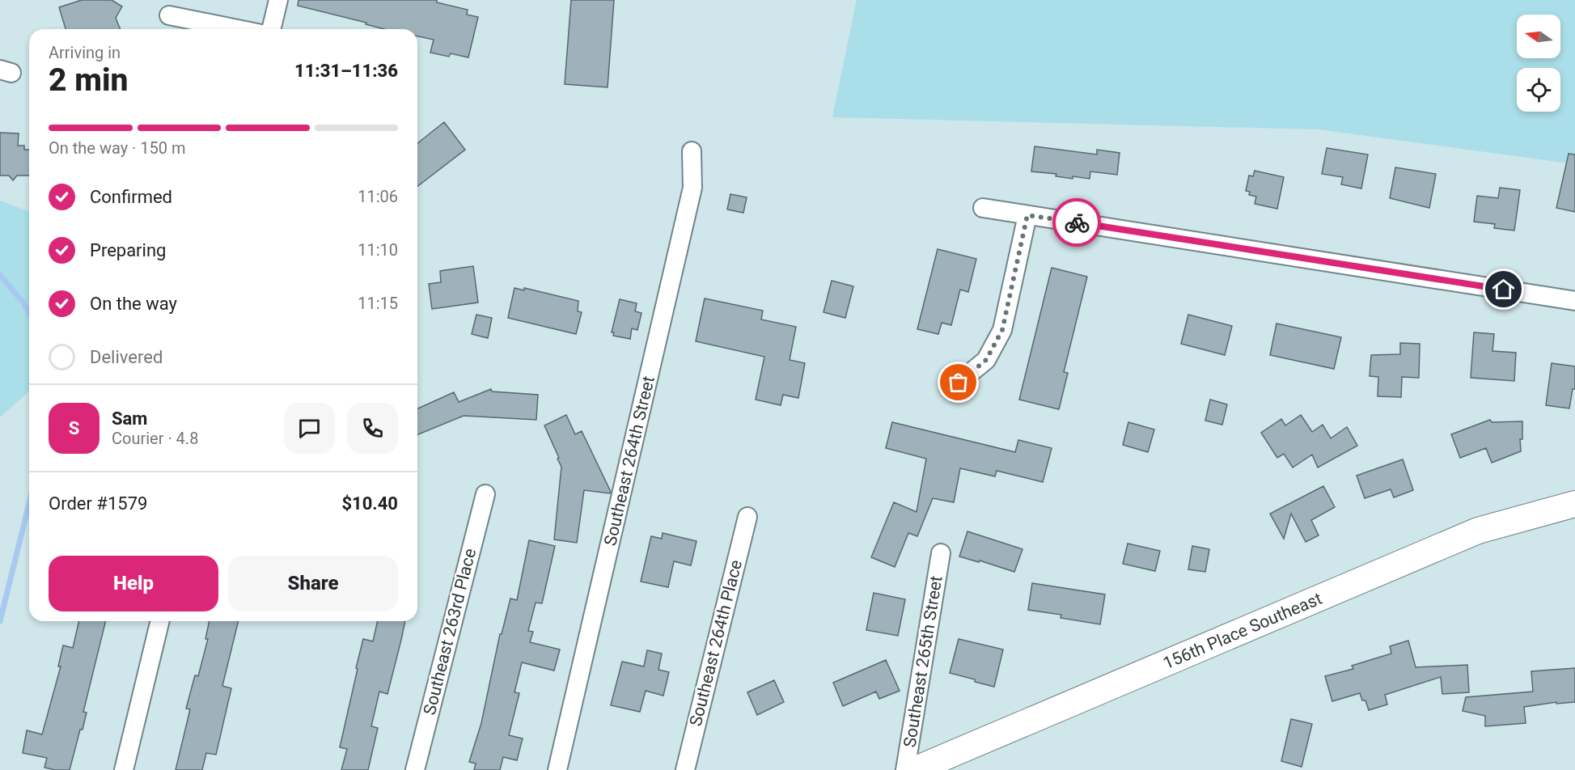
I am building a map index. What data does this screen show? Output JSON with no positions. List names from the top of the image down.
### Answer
{
  "streets": {
    "street": [
      "Southeast 264th Street",
      "156th Place Southeast",
      "Southeast 263rd Place",
      "Southeast 264th Place",
      "Southeast 265th Street"
    ]
  },
  "north": "left",
  "page": {
    "heading": ["2 min", "Arriving in", "11:31–11:36"],
    "panel": [
      "Sam",
      "Courier · 4.8",
      "Order #1579",
      "$10.40"
    ],
    "bar": "On the way · 150 m",
    "list": [
      ["Confirmed", "11:06"],
      ["Preparing", "11:10"],
      ["On the way", "11:15"],
      "Delivered"
    ],
    "round": "S",
    "buttons": ["Help", "Share"]
  }
}
